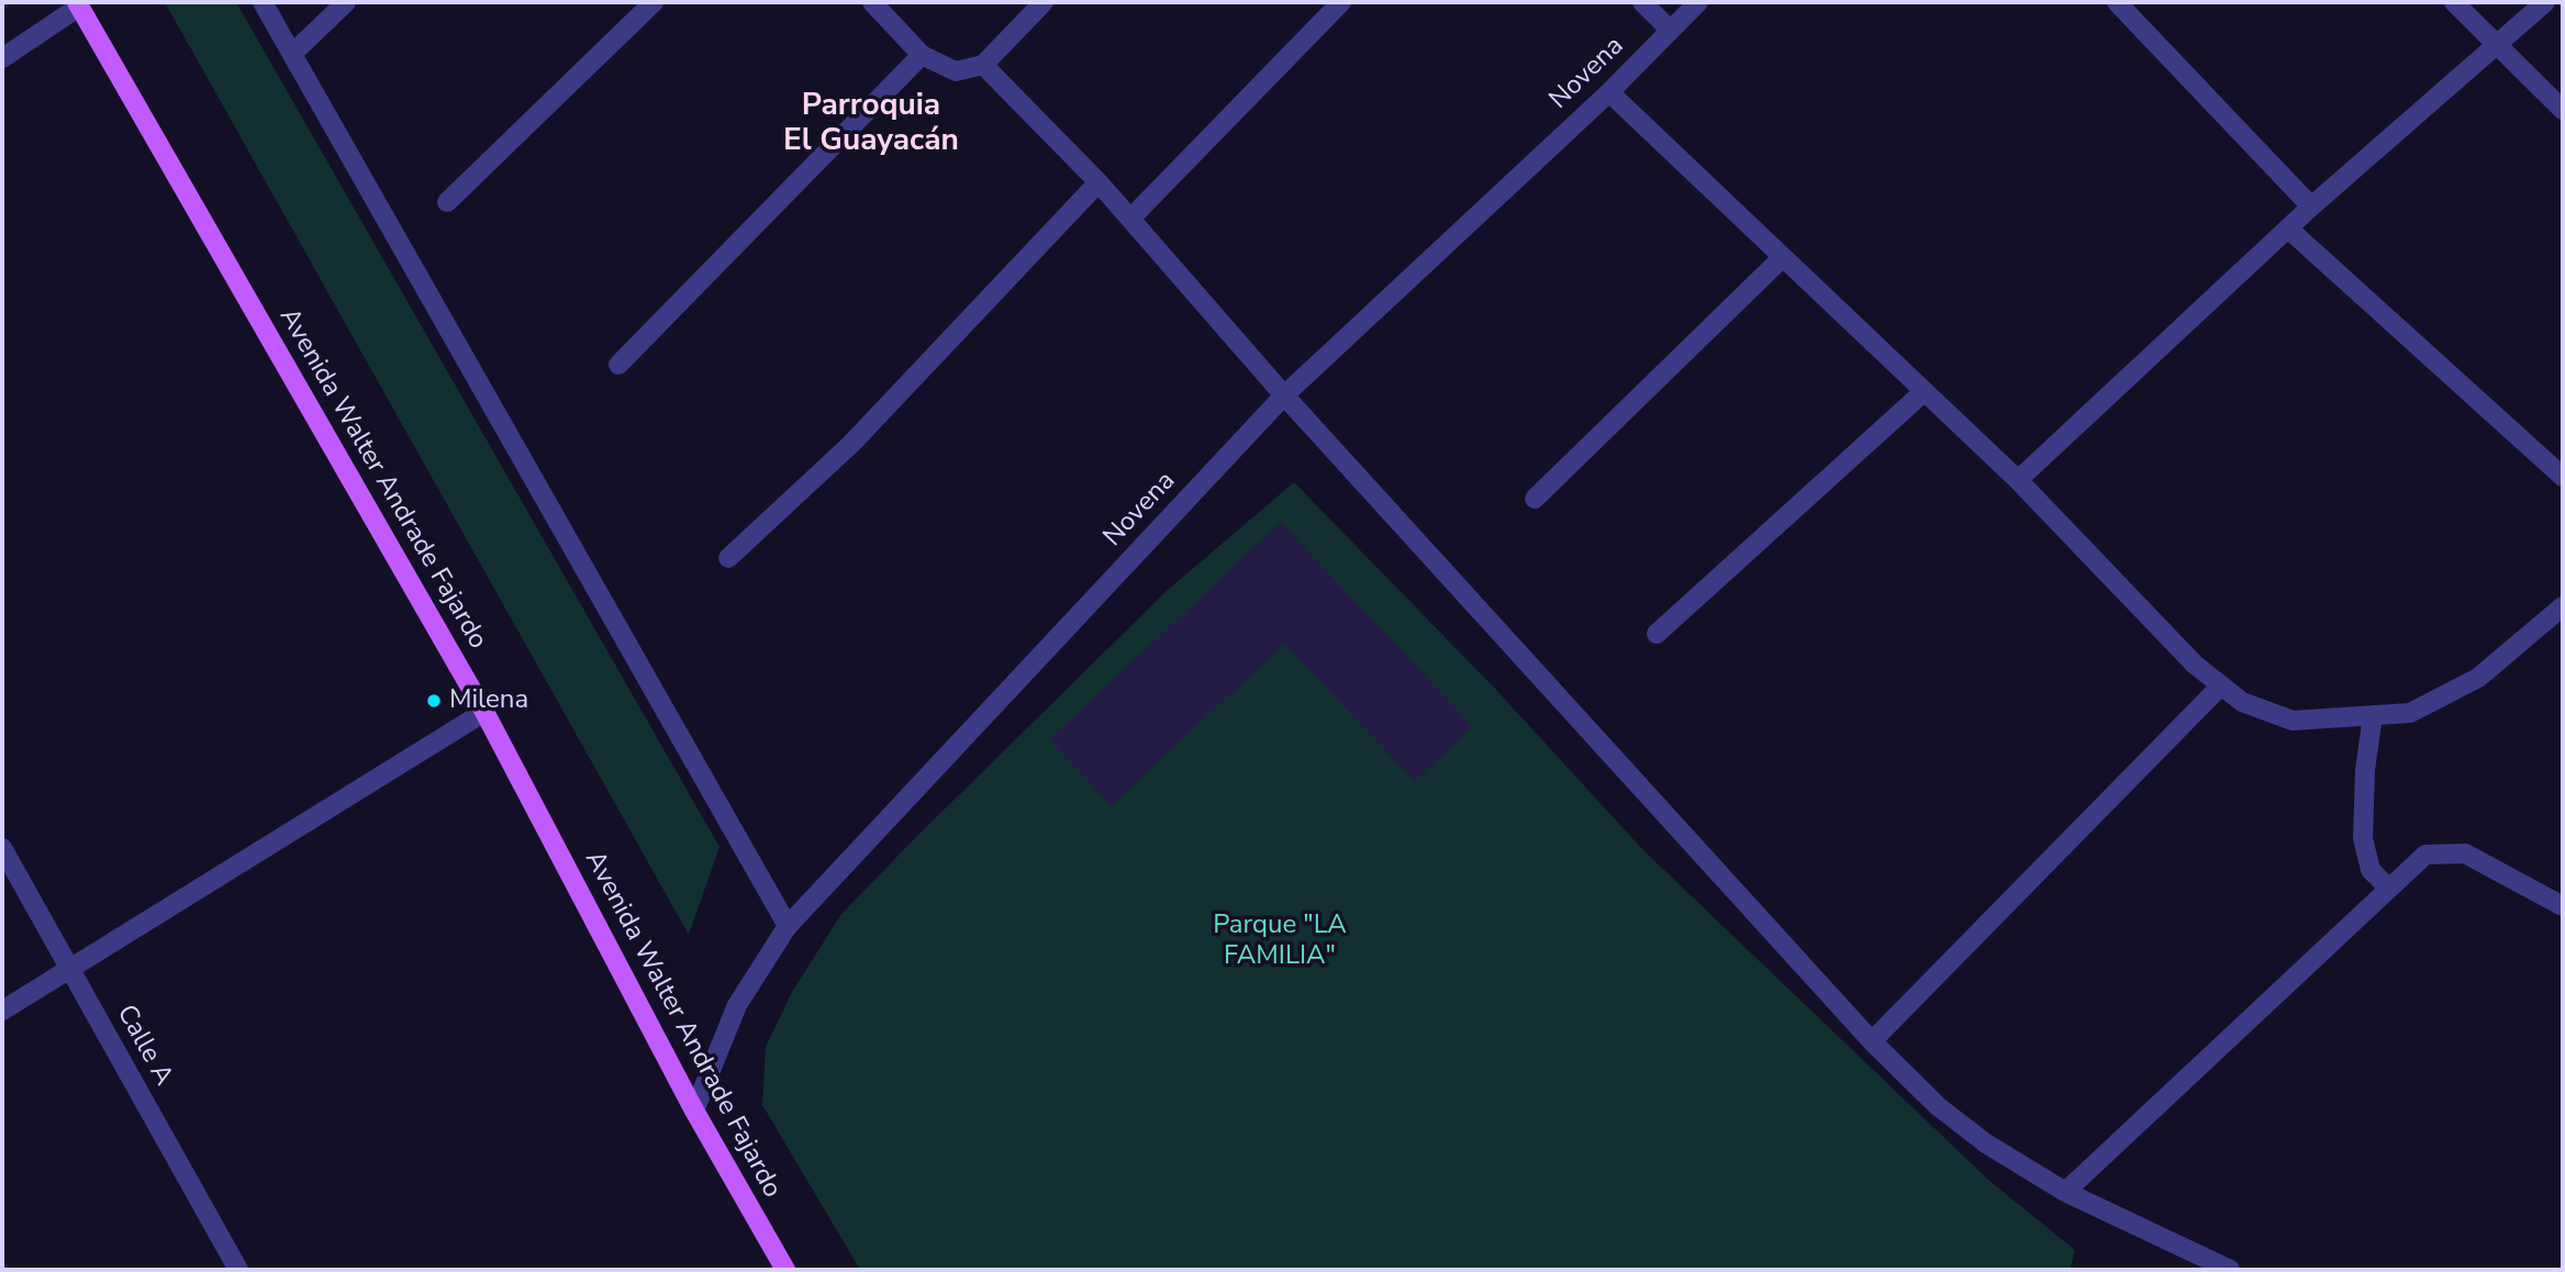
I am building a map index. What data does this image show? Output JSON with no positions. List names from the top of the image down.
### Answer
{
  "streets": {
    "main road": ["Avenida Walter Andrade Fajardo"],
    "street": ["Novena", "Calle A"]
  },
  "crossings": [
    ["Novena", "Avenida Walter Andrade Fajardo"]
  ],
  "districts": ["Parroquia El Guayacán"],
  "parks": ["Parque \"LA FAMILIA\""],
  "places": ["Milena"]
}
